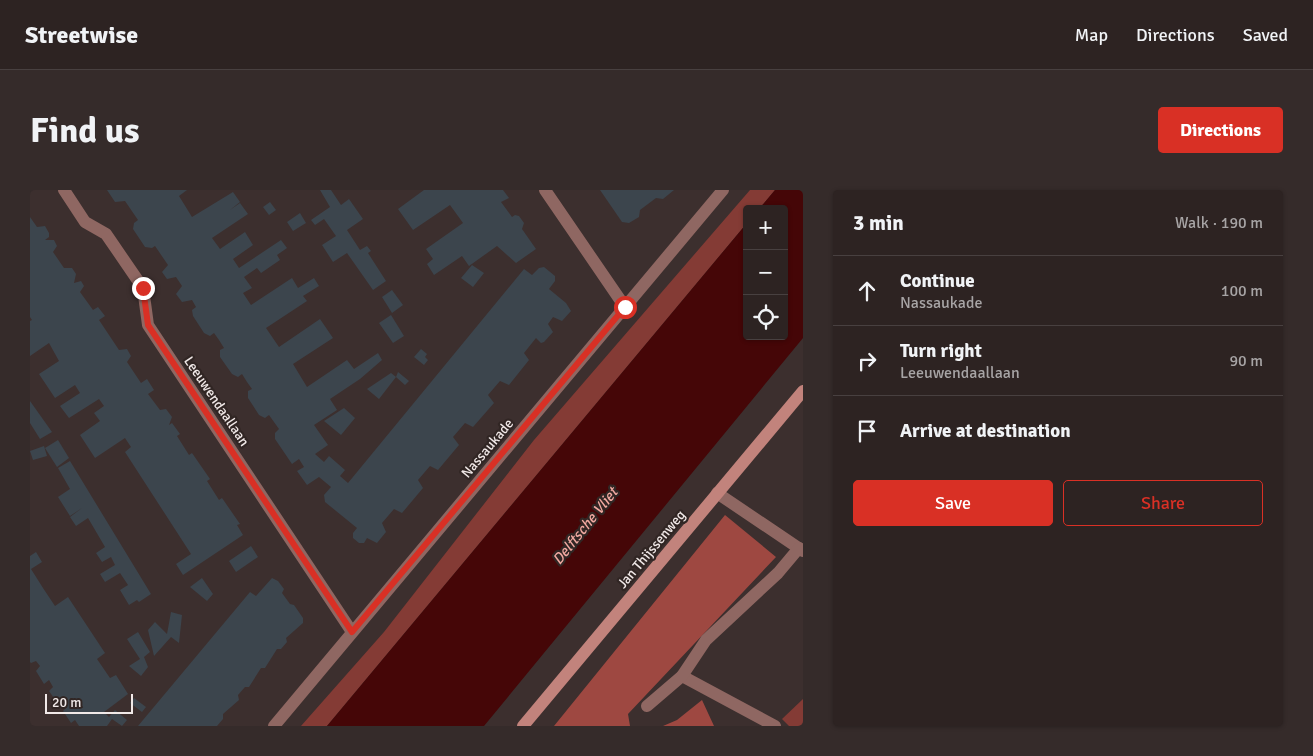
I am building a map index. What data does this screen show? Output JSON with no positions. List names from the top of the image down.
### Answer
{
  "streets": {
    "street": ["Leeuwendaallaan", "Nassaukade", "Jan Thijssenweg"]
  },
  "crossings": [
    ["Leeuwendaallaan", "Nassaukade"]
  ],
  "water": ["Delftsche Vliet"],
  "scale_bar": "20 m",
  "page": {
    "header": "Streetwise",
    "nav": ["Map", "Directions", "Saved"],
    "buttons": [
      "Directions",
      ["Save", "Share"]
    ],
    "title": "Find us",
    "heading": ["3 min", "Walk · 190 m"],
    "map_buttons": ["+", "−"],
    "list": [
      ["Continue", "Nassaukade", "100 m"],
      ["Turn right", "Leeuwendaallaan", "90 m"],
      "Arrive at destination"
    ],
    "scale": "20 m"
  }
}
